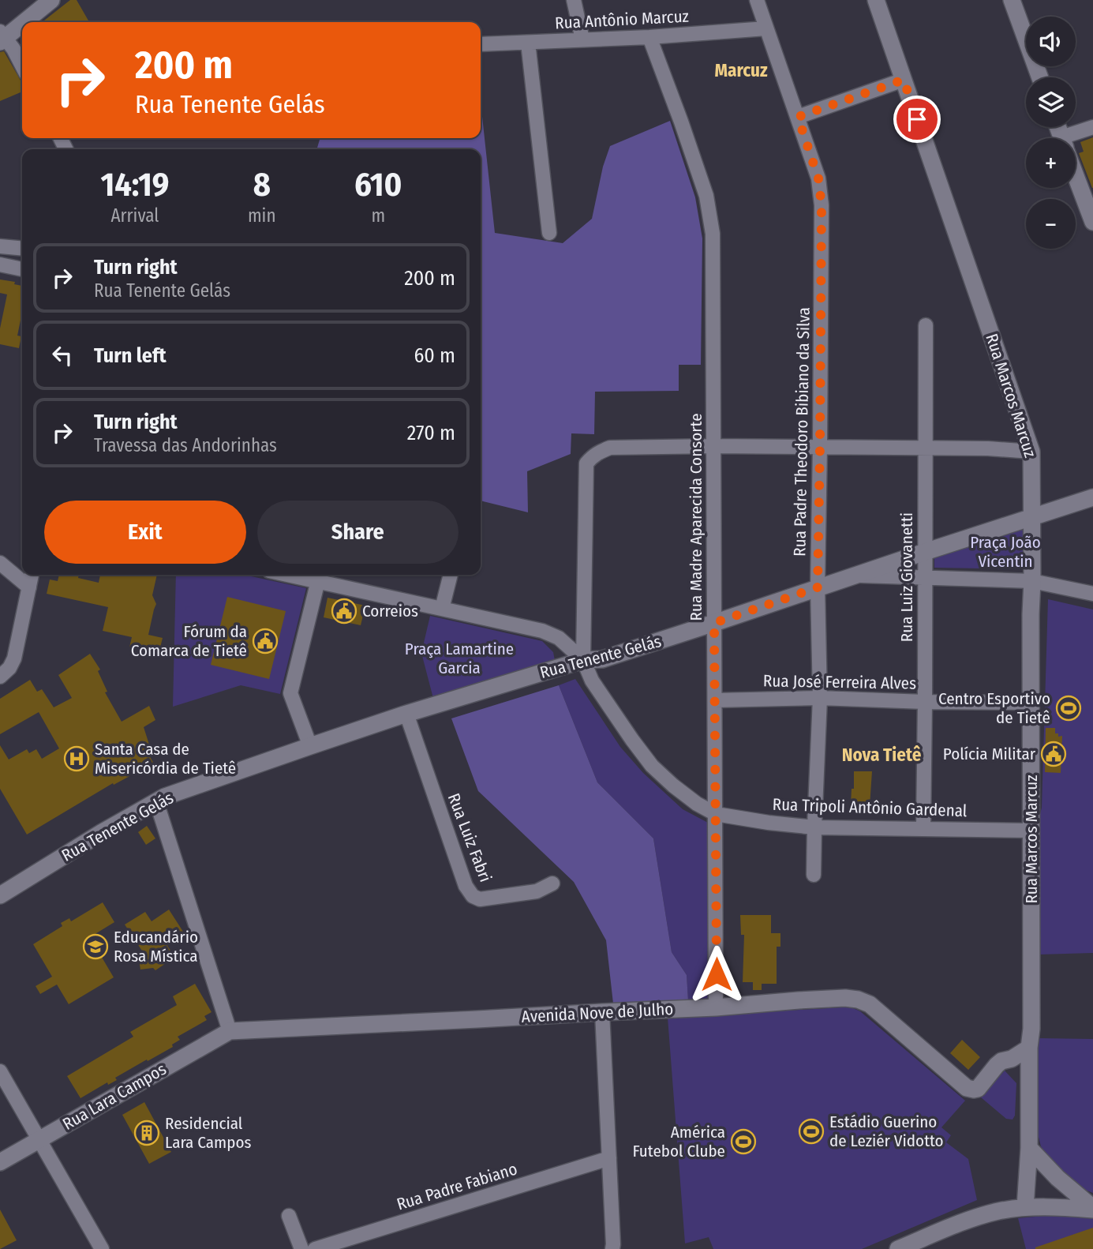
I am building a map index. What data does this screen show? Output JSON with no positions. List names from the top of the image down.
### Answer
{
  "streets": {
    "street": [
      "Rua Antônio Marcuz",
      "Rua Marcos Marcuz",
      "Rua Padre Theodoro Bibiano da Silva",
      "Rua Madre Aparecida Consorte",
      "Rua Luiz Giovanetti",
      "Rua Tenente Gelás",
      "Rua José Ferreira Alves",
      "Rua Tripoli Antônio Gardenal",
      "Rua Luiz Fabri",
      "Avenida Nove de Julho",
      "Rua Lara Campos",
      "Rua Padre Fabiano"
    ]
  },
  "crossings": [
    ["Rua Antônio Marcuz", "Rua Padre Theodoro Bibiano da Silva"],
    ["Rua Antônio Marcuz", "Rua Madre Aparecida Consorte"],
    ["Rua Marcos Marcuz", "Rua Tenente Gelás"],
    ["Rua Marcos Marcuz", "Rua José Ferreira Alves"],
    ["Rua Marcos Marcuz", "Rua Tripoli Antônio Gardenal"],
    ["Rua Padre Theodoro Bibiano da Silva", "Rua Tenente Gelás"],
    ["Rua Padre Theodoro Bibiano da Silva", "Rua José Ferreira Alves"],
    ["Rua Padre Theodoro Bibiano da Silva", "Rua Tripoli Antônio Gardenal"],
    ["Rua Madre Aparecida Consorte", "Rua Tenente Gelás"],
    ["Rua Madre Aparecida Consorte", "Rua José Ferreira Alves"],
    ["Rua Madre Aparecida Consorte", "Rua Tripoli Antônio Gardenal"],
    ["Rua Madre Aparecida Consorte", "Avenida Nove de Julho"],
    ["Rua Luiz Giovanetti", "Rua Tenente Gelás"],
    ["Rua Luiz Giovanetti", "Rua José Ferreira Alves"],
    ["Rua Luiz Giovanetti", "Rua Tripoli Antônio Gardenal"],
    ["Rua Tenente Gelás", "Rua Tripoli Antônio Gardenal"],
    ["Rua Tenente Gelás", "Rua Luiz Fabri"],
    ["Avenida Nove de Julho", "Rua Lara Campos"]
  ],
  "districts": ["Marcuz", "Nova Tietê"],
  "parks": ["Praça João Vicentin", "Praça Lamartine Garcia"],
  "places": {
    "public building": ["Correios", "Fórum da Comarca de Tietê", "Polícia Militar"],
    "sports": ["Centro Esportivo de Tietê", "Estádio Guerino de Leziér Vidotto", "América Futebol Clube"],
    "hospital": ["Santa Casa de Misericórdia de Tietê"],
    "school or university": ["Educandário Rosa Mística"],
    "building": ["Residencial Lara Campos"]
  },
  "page": {
    "map_buttons": ["+", "−"],
    "turn": ["200 m", "Rua Tenente Gelás"],
    "eta": [
      "14:19",
      "Arrival",
      "8",
      "min",
      "610",
      "m"
    ],
    "list": [
      {
        "name": "Turn right",
        "note": "Rua Tenente Gelás",
        "value": "200 m"
      },
      {
        "name": "Turn left",
        "value": "60 m"
      },
      {
        "name": "Turn right",
        "note": "Travessa das Andorinhas",
        "value": "270 m"
      }
    ],
    "buttons": ["Exit", "Share"]
  }
}
